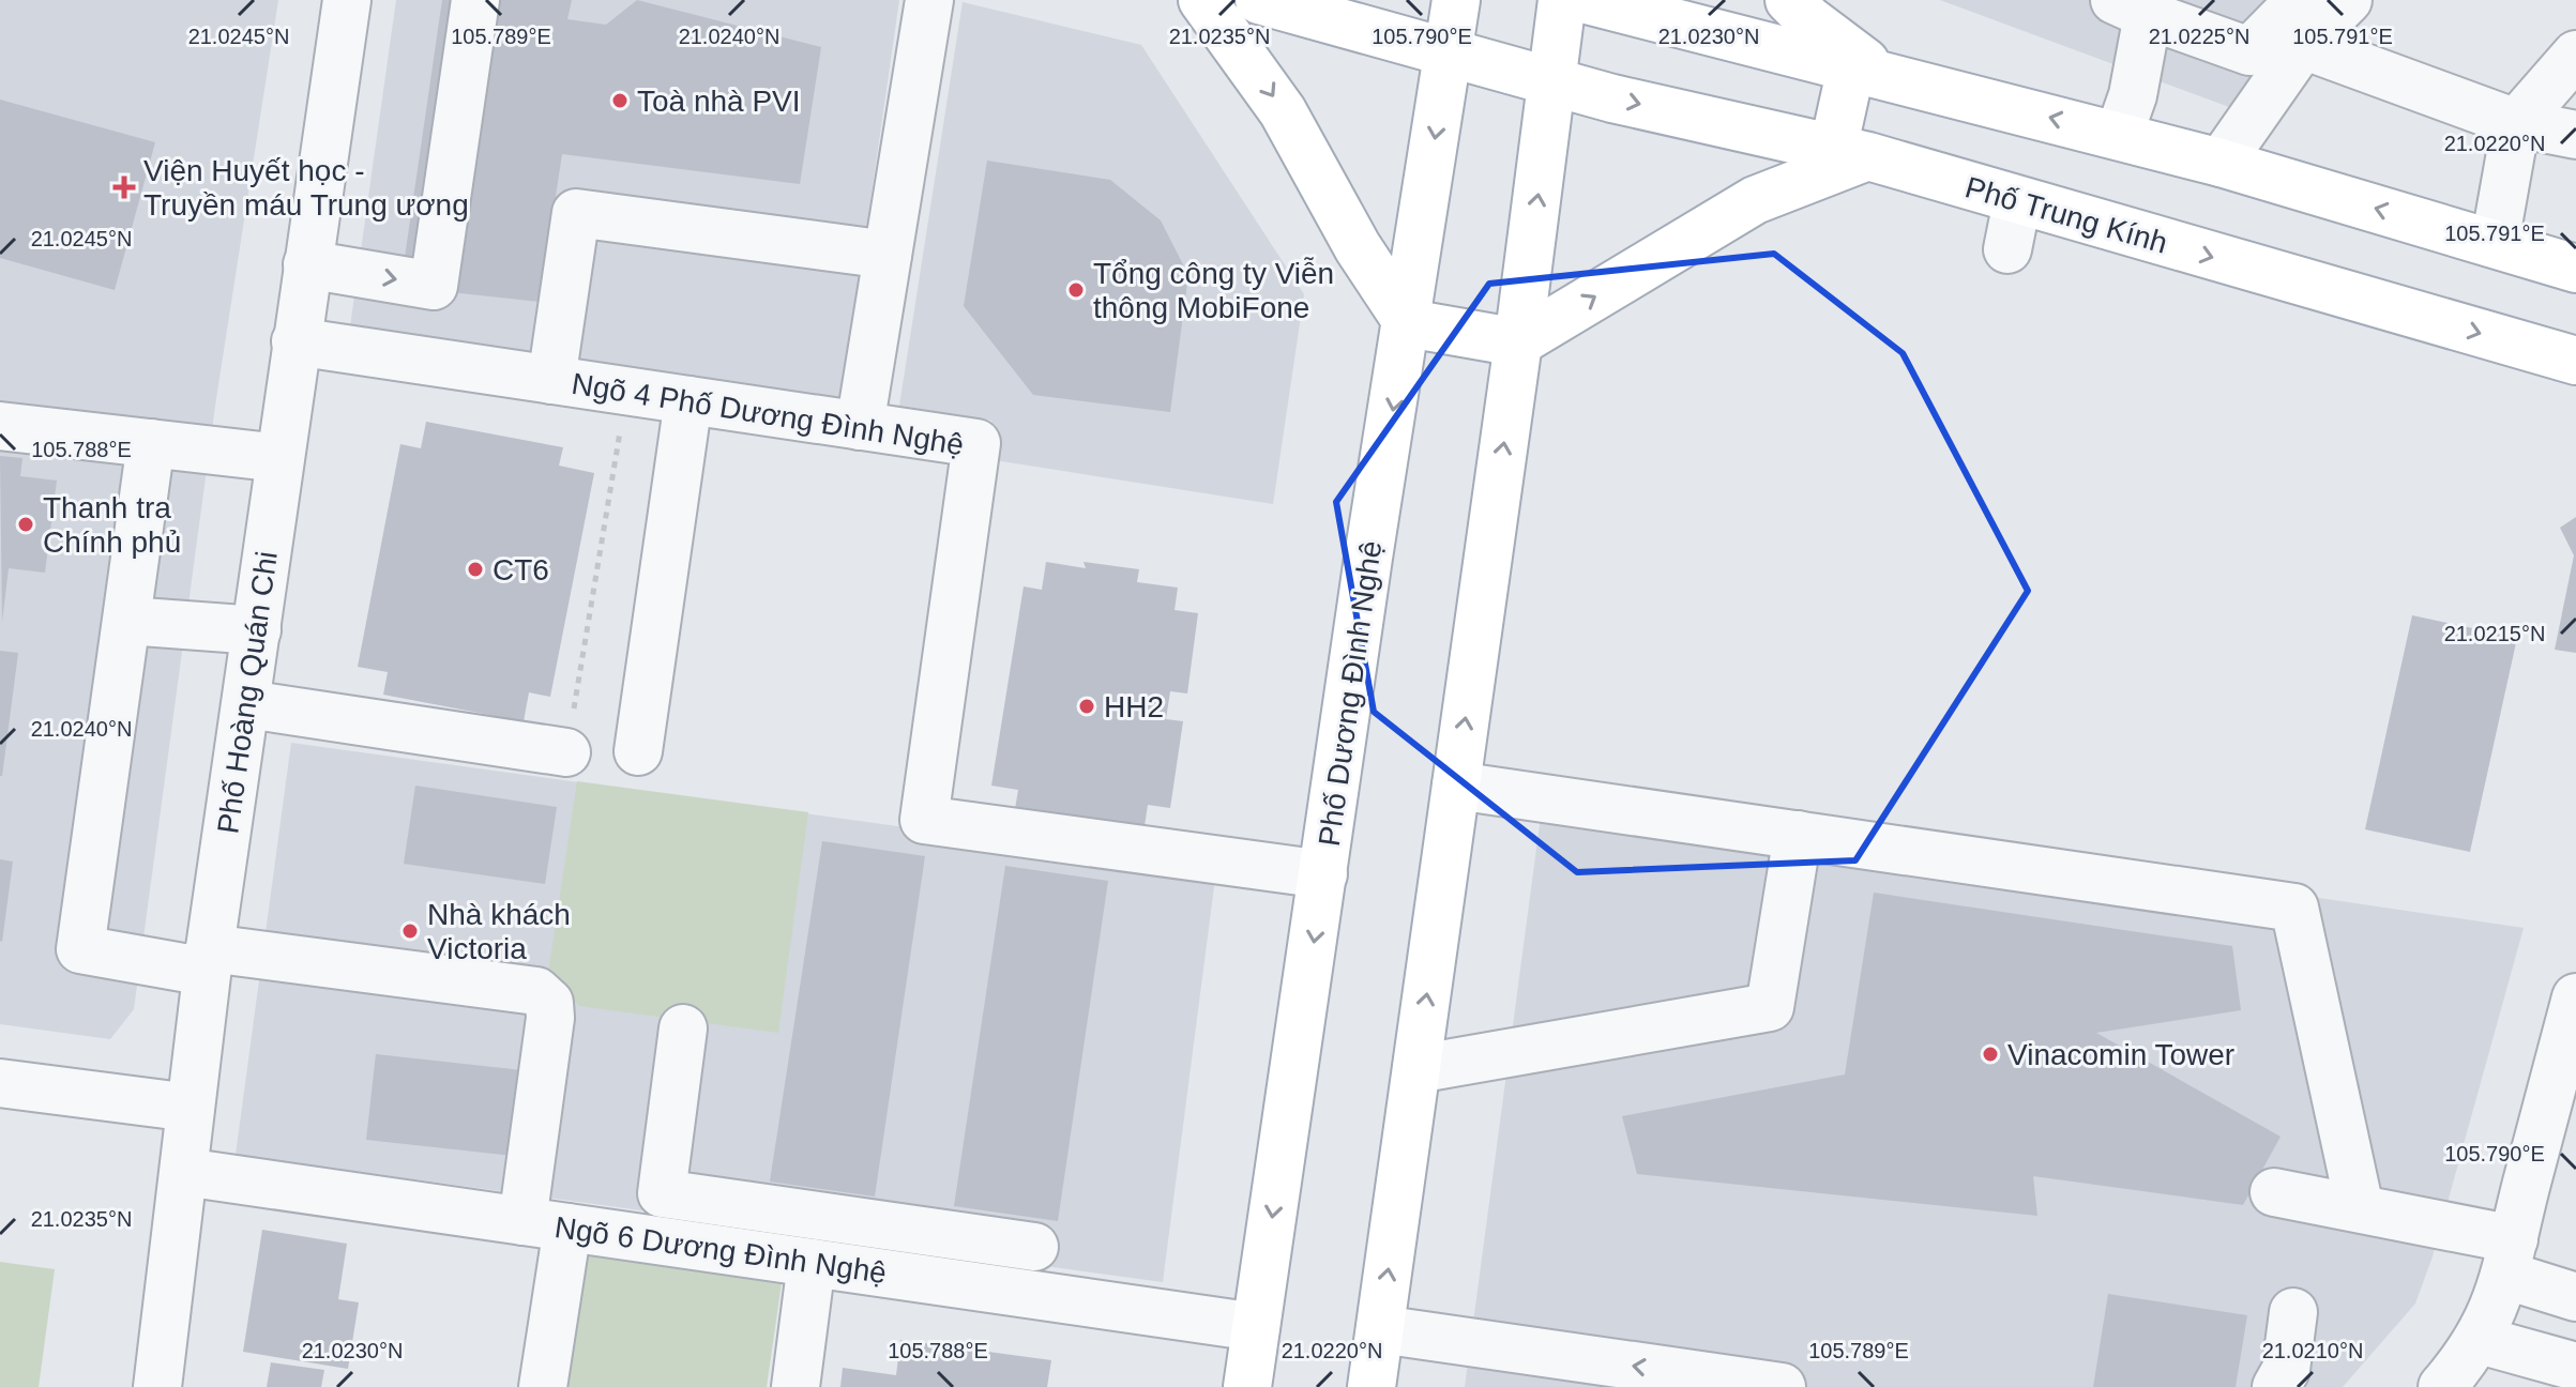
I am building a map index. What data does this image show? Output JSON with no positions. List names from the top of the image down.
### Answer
{
  "streets": {
    "main road": ["Phố Trung Kính", "Phố Dương Đình Nghệ"],
    "street": ["Ngõ 4 Phố Dương Đình Nghệ", "Phố Hoàng Quán Chi", "Ngõ 6 Dương Đình Nghệ"]
  },
  "crossings": [
    ["Phố Trung Kính", "Phố Dương Đình Nghệ"],
    ["Ngõ 4 Phố Dương Đình Nghệ", "Phố Hoàng Quán Chi"],
    ["Ngõ 4 Phố Dương Đình Nghệ", "Phố Dương Đình Nghệ"],
    ["Phố Hoàng Quán Chi", "Ngõ 6 Dương Đình Nghệ"],
    ["Phố Dương Đình Nghệ", "Ngõ 6 Dương Đình Nghệ"]
  ],
  "places": {
    "other": [
      "Toà nhà PVI",
      "Tổng công ty Viễn thông MobiFone",
      "Thanh tra Chính phủ",
      "CT6",
      "HH2",
      "Nhà khách Victoria",
      "Vinacomin Tower"
    ],
    "health": ["Viện Huyết học - Truyền máu Trung ương"]
  },
  "coordinates": [
    "21.0245°N",
    "105.789°E",
    "21.0240°N",
    "21.0235°N",
    "105.790°E",
    "21.0230°N",
    "105.791°E",
    "21.0225°N",
    "21.0220°N",
    "105.788°E",
    "21.0215°N",
    "21.0210°N"
  ]
}
